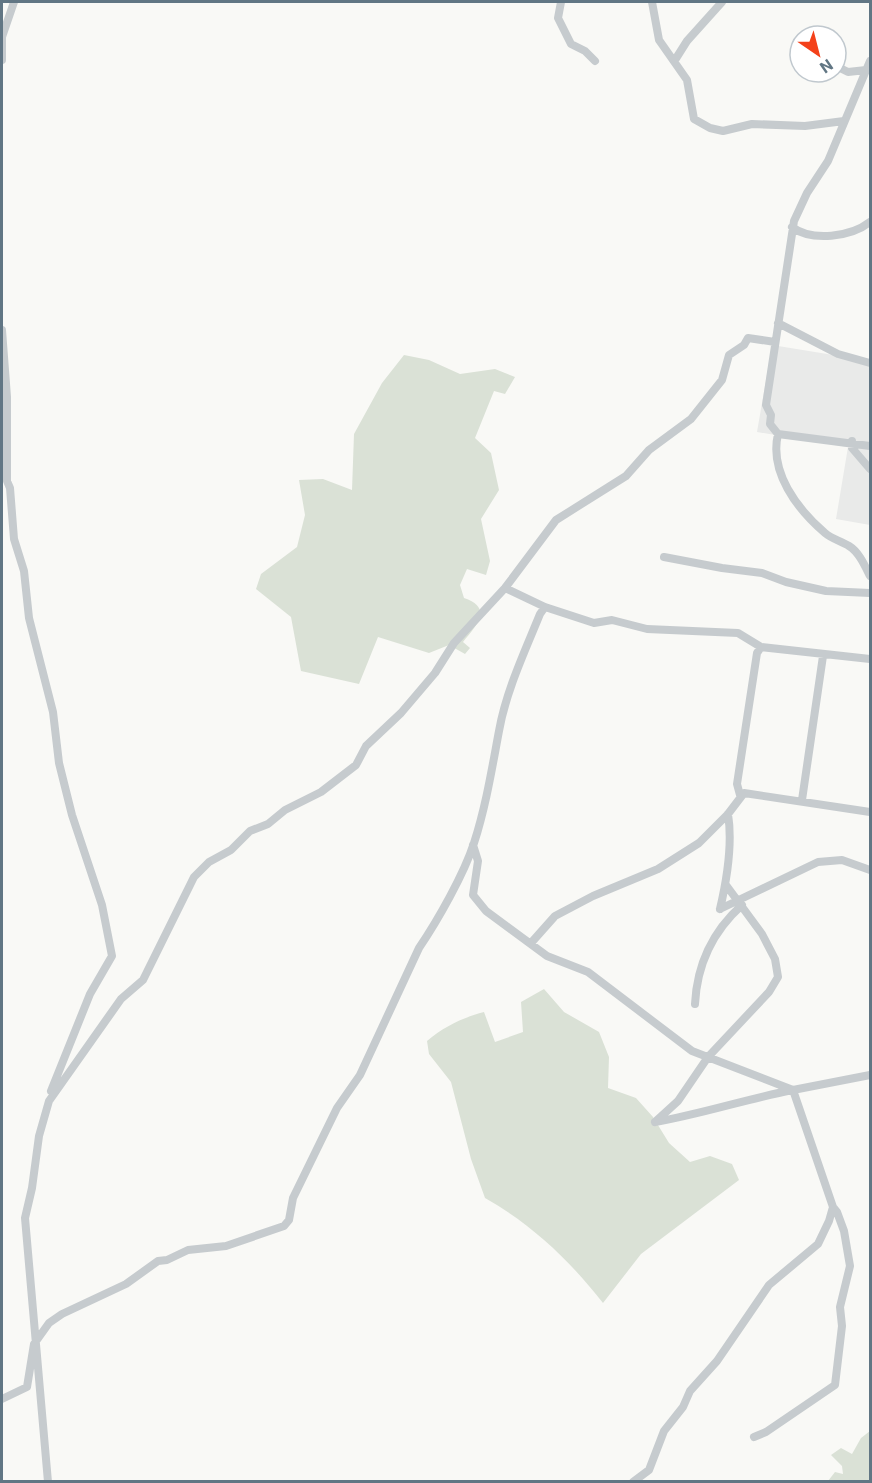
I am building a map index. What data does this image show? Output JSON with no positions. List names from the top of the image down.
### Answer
{
  "north": "bottom right"
}
